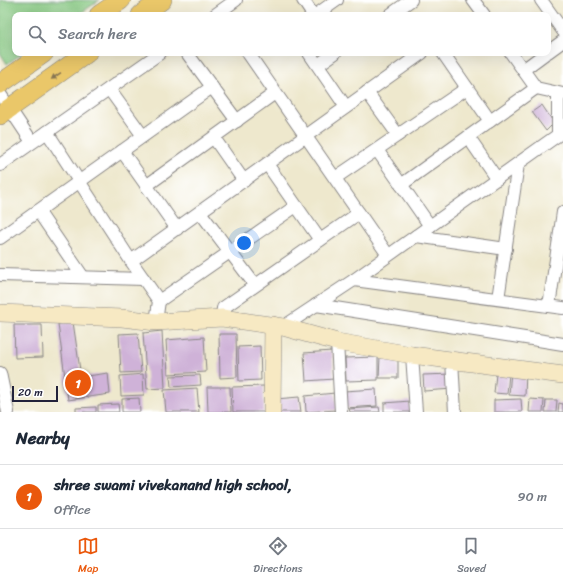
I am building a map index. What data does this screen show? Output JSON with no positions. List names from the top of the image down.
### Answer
{
  "scale_bar": "20 m",
  "page": {
    "search": "Search here",
    "pins": "1",
    "scale": "20 m",
    "heading": "Nearby",
    "list": [
      {
        "mark": "1",
        "name": "shree swami vivekanand high school,",
        "note": "Office",
        "value": "90 m"
      }
    ],
    "nav": ["Map", "Directions", "Saved"]
  }
}
